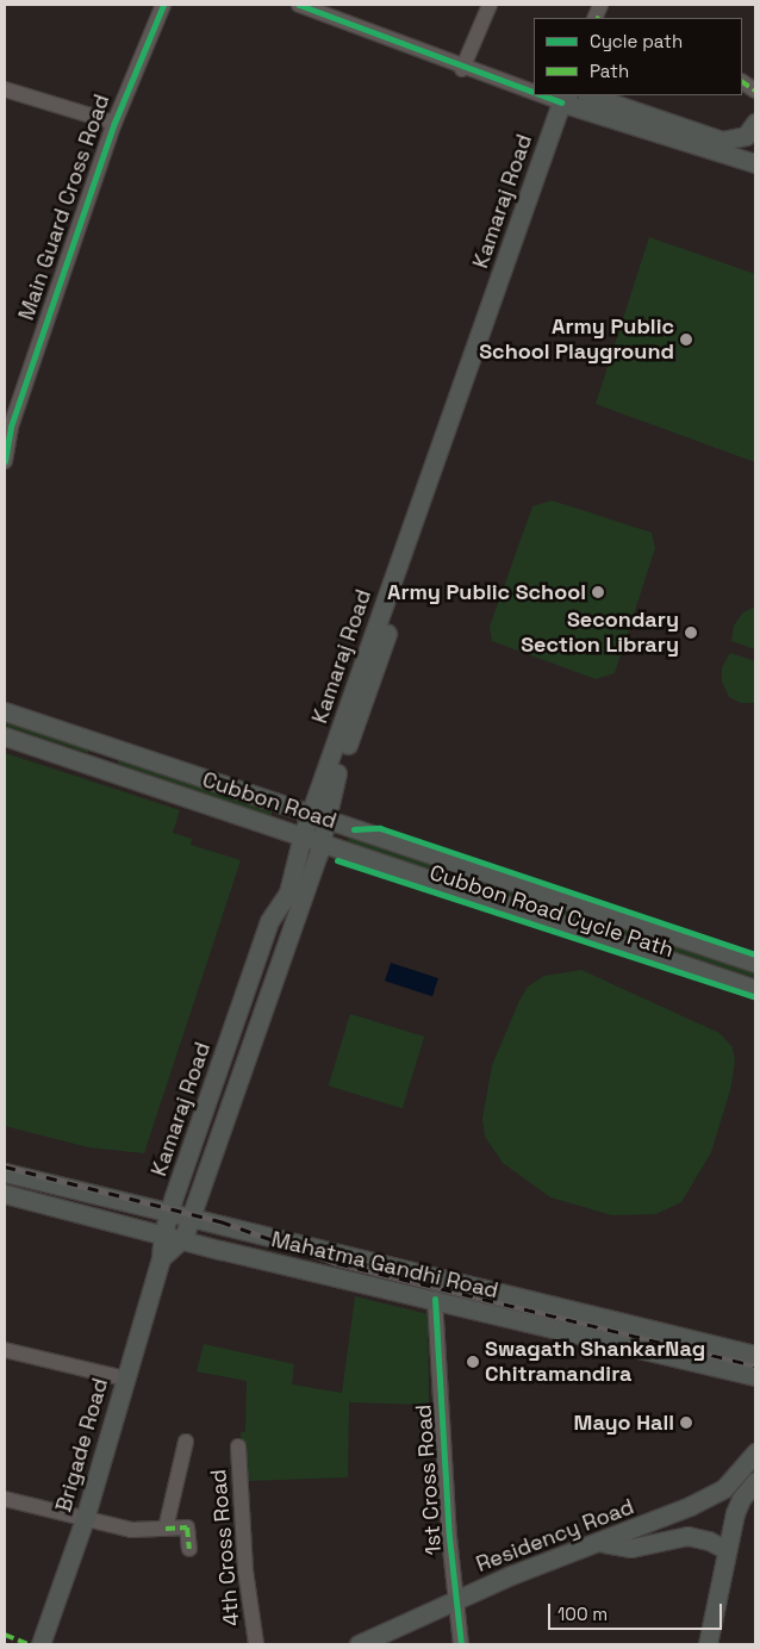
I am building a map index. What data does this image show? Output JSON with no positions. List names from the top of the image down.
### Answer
{
  "streets": {
    "main road": [
      "Kamaraj Road",
      "Cubbon Road",
      "Mahatma Gandhi Road",
      "Brigade Road",
      "Residency Road"
    ],
    "street": ["Main Guard Cross Road", "1st Cross Road", "4th Cross Road"],
    "cycle path": ["Cubbon Road Cycle Path"]
  },
  "crossings": [
    ["Kamaraj Road", "Cubbon Road"],
    ["Kamaraj Road", "Mahatma Gandhi Road"],
    ["Kamaraj Road", "Brigade Road"],
    ["Mahatma Gandhi Road", "Brigade Road"],
    ["Mahatma Gandhi Road", "1st Cross Road"],
    ["1st Cross Road", "Residency Road"]
  ],
  "places": [
    "Army Public School Playground",
    "Army Public School",
    "Secondary Section Library",
    "Swagath ShankarNag Chitramandira",
    "Mayo Hall"
  ],
  "legend": ["Cycle path", "Path"],
  "scale_bar": "100 m"
}
